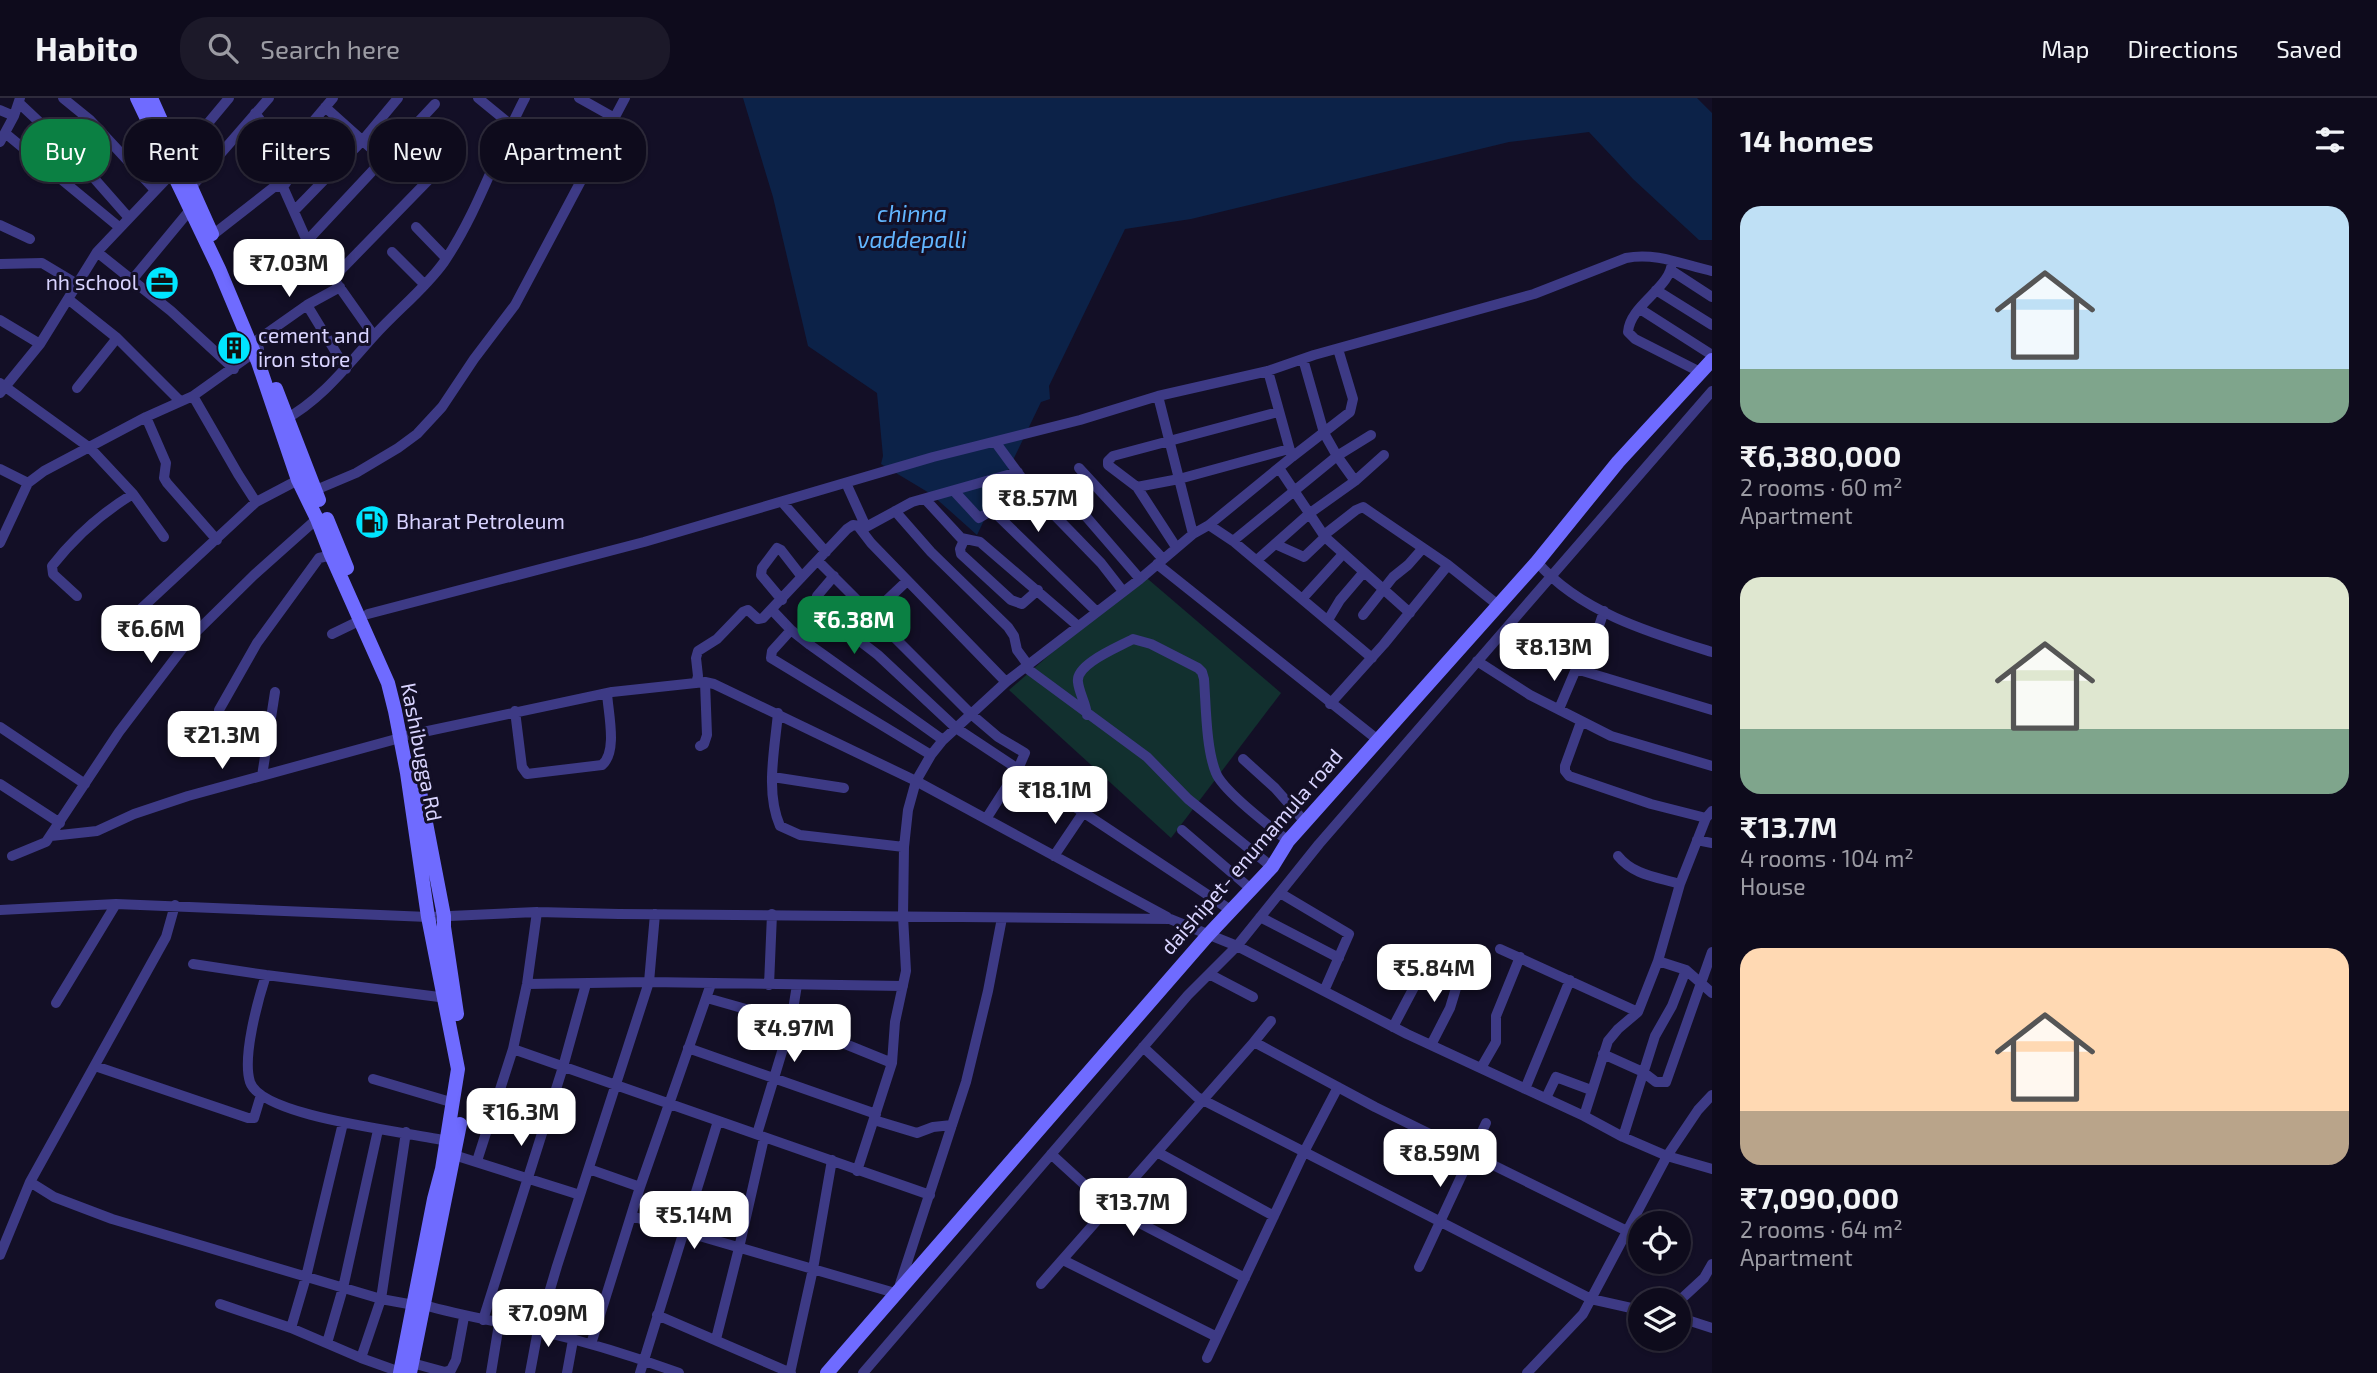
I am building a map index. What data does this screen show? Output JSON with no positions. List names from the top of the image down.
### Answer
{
  "streets": {
    "main road": ["Kashibugga Rd", "daishipet- enumamula road"]
  },
  "water": ["chinna vaddepalli"],
  "places": {
    "office": ["nh school"],
    "building": ["cement and iron store"],
    "fuel station": ["Bharat Petroleum"]
  },
  "page": {
    "header": "Habito",
    "search": "Search here",
    "nav": ["Map", "Directions", "Saved"],
    "heading": "14 homes",
    "chip": [
      "Buy",
      "Rent",
      "Filters",
      "New",
      "Apartment"
    ],
    "list": [
      {
        "name": "₹6,380,000",
        "note": "2 rooms · 60 m² · Apartment"
      },
      {
        "name": "₹13.7M",
        "note": "4 rooms · 104 m² · House"
      },
      {
        "name": "₹7,090,000",
        "note": "2 rooms · 64 m² · Apartment"
      }
    ],
    "price": [
      "₹7.03M",
      "₹8.57M",
      "₹6.38M",
      "₹6.6M",
      "₹8.13M",
      "₹21.3M",
      "₹18.1M",
      "₹5.84M",
      "₹4.97M",
      "₹16.3M",
      "₹8.59M",
      "₹13.7M",
      "₹5.14M",
      "₹7.09M"
    ]
  }
}
